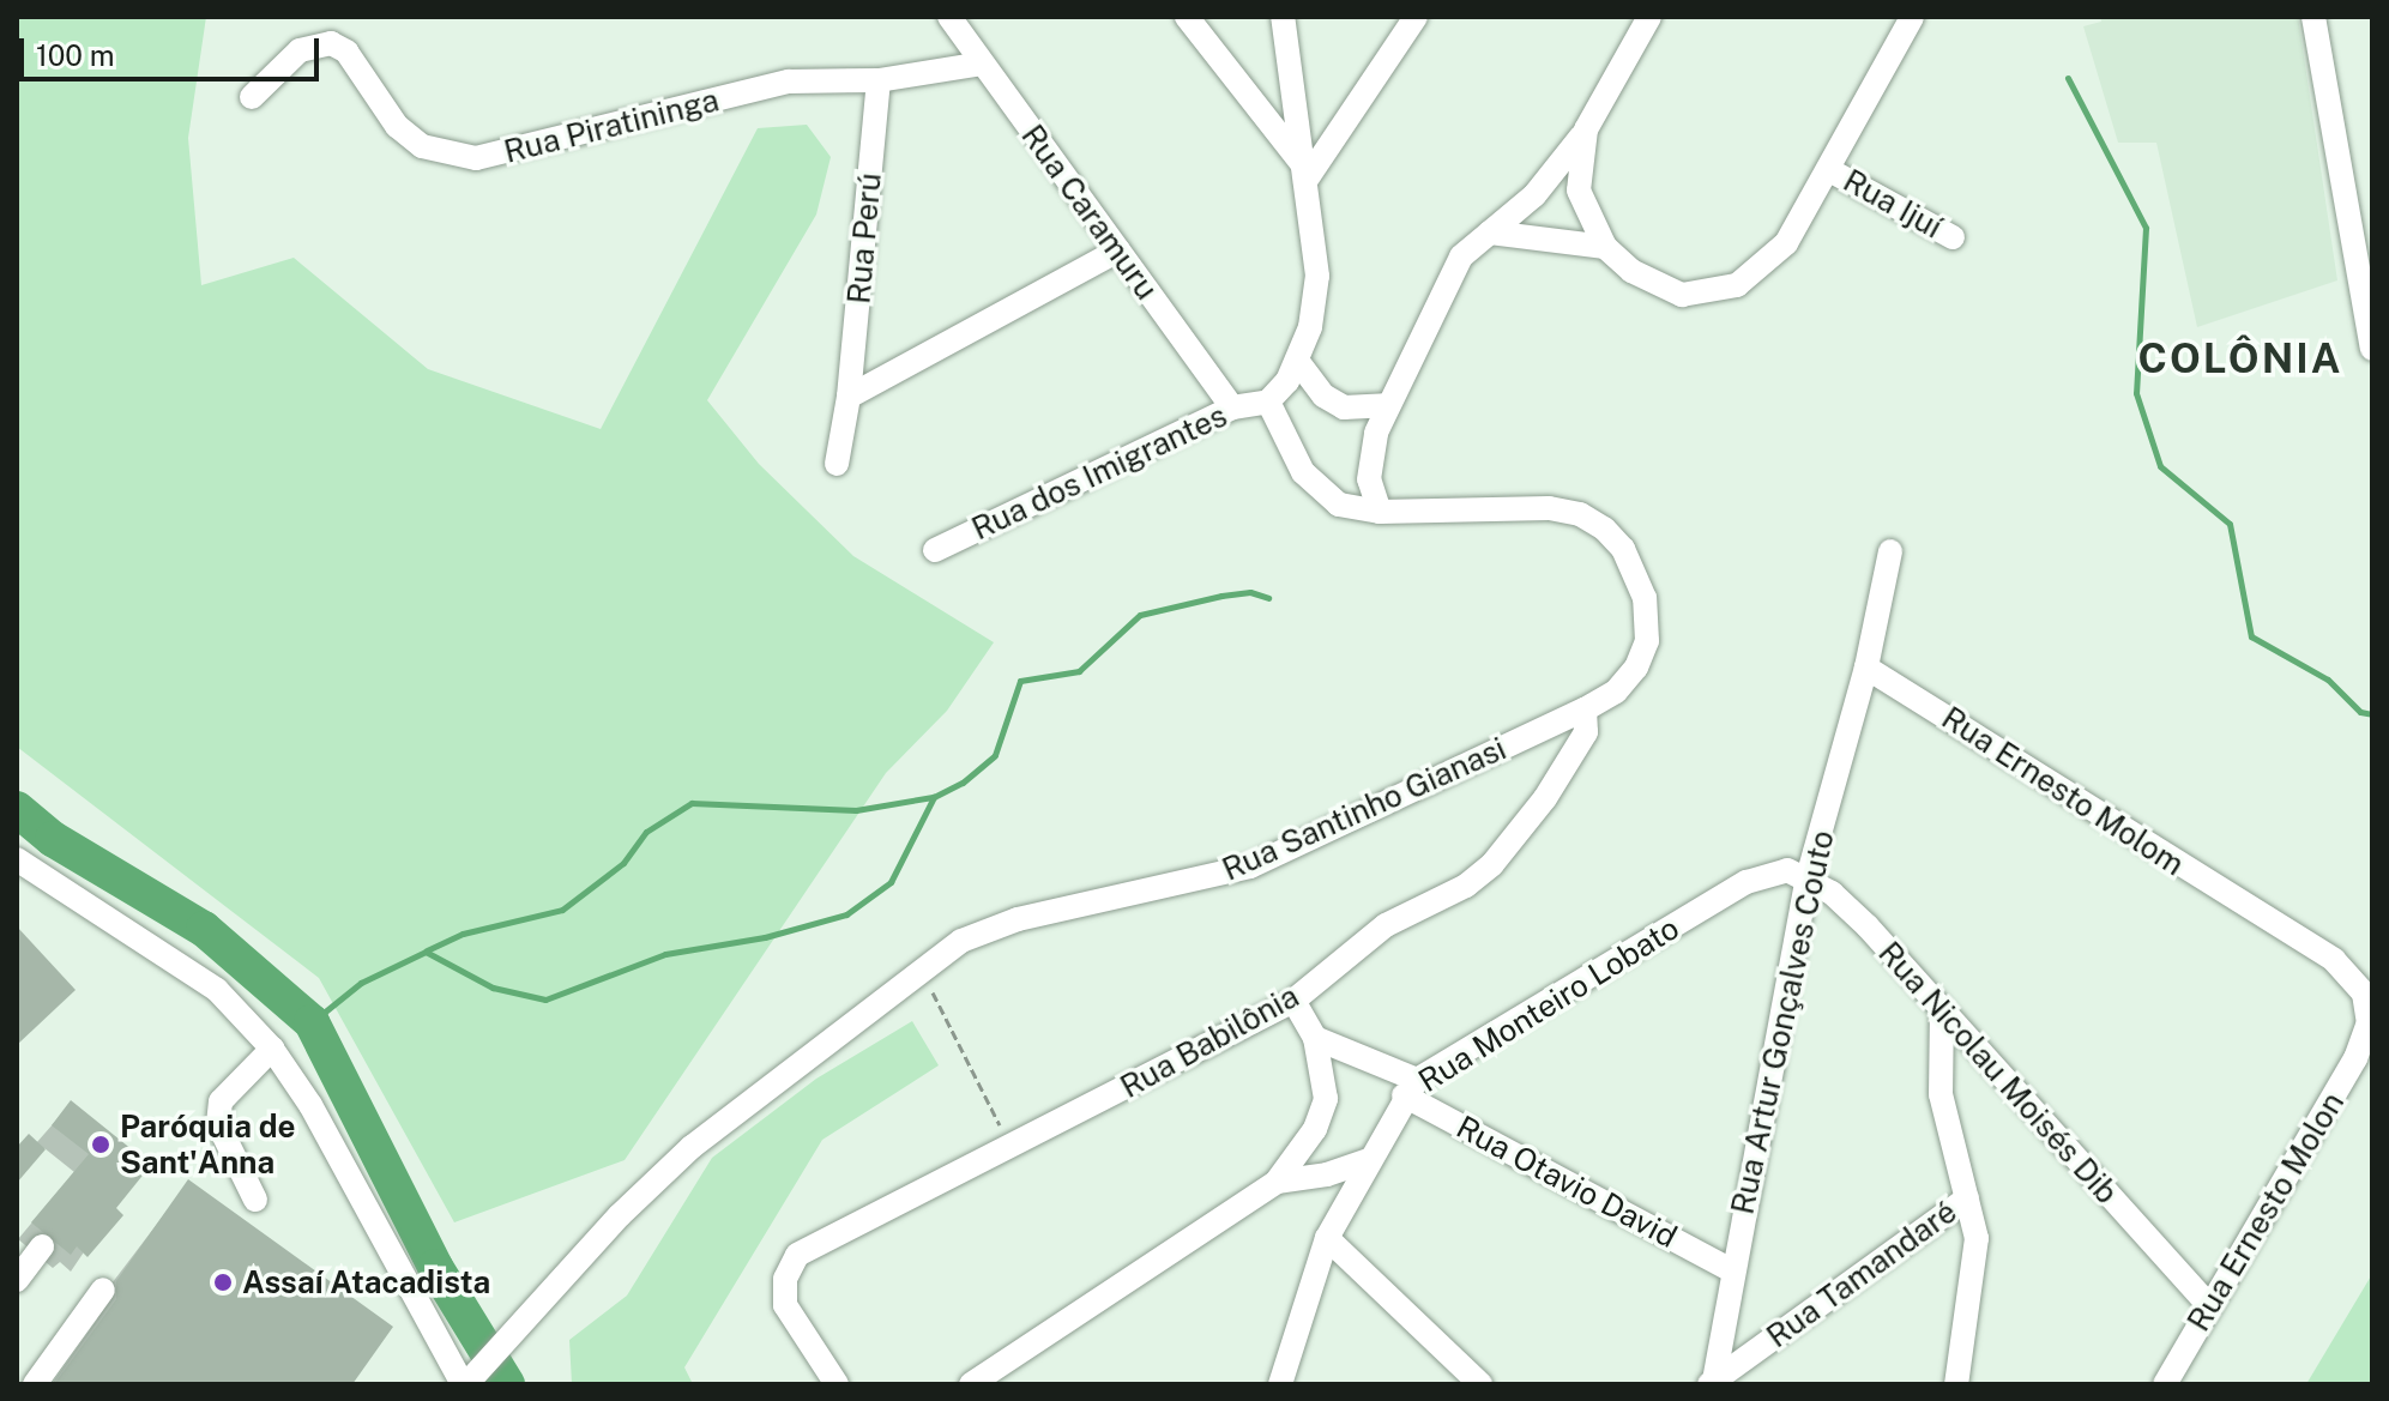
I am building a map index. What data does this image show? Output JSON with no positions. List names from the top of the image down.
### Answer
{
  "streets": {
    "street": [
      "Rua Piratininga",
      "Rua Ijuí",
      "Rua Caramuru",
      "Rua Perú",
      "Rua dos Imigrantes",
      "Rua Ernesto Molom",
      "Rua Santinho Gianasi",
      "Rua Monteiro Lobato",
      "Rua Artur Gonçalves Couto",
      "Rua Babilônia",
      "Rua Nicolau Moisés Dib",
      "Rua Otavio David",
      "Rua Ernesto Molon",
      "Rua Tamandaré"
    ]
  },
  "crossings": [
    ["Rua Piratininga", "Rua Caramuru"],
    ["Rua Piratininga", "Rua Perú"],
    ["Rua Caramuru", "Rua dos Imigrantes"],
    ["Rua dos Imigrantes", "Rua Santinho Gianasi"],
    ["Rua Ernesto Molom", "Rua Artur Gonçalves Couto"],
    ["Rua Ernesto Molom", "Rua Ernesto Molon"],
    ["Rua Santinho Gianasi", "Rua Babilônia"],
    ["Rua Monteiro Lobato", "Rua Artur Gonçalves Couto"],
    ["Rua Monteiro Lobato", "Rua Nicolau Moisés Dib"],
    ["Rua Monteiro Lobato", "Rua Otavio David"],
    ["Rua Artur Gonçalves Couto", "Rua Nicolau Moisés Dib"],
    ["Rua Artur Gonçalves Couto", "Rua Otavio David"],
    ["Rua Artur Gonçalves Couto", "Rua Tamandaré"],
    ["Rua Nicolau Moisés Dib", "Rua Ernesto Molon"]
  ],
  "districts": ["COLÔNIA"],
  "places": ["Paróquia de Sant'Anna", "Assaí Atacadista"],
  "scale_bar": "100 m"
}
